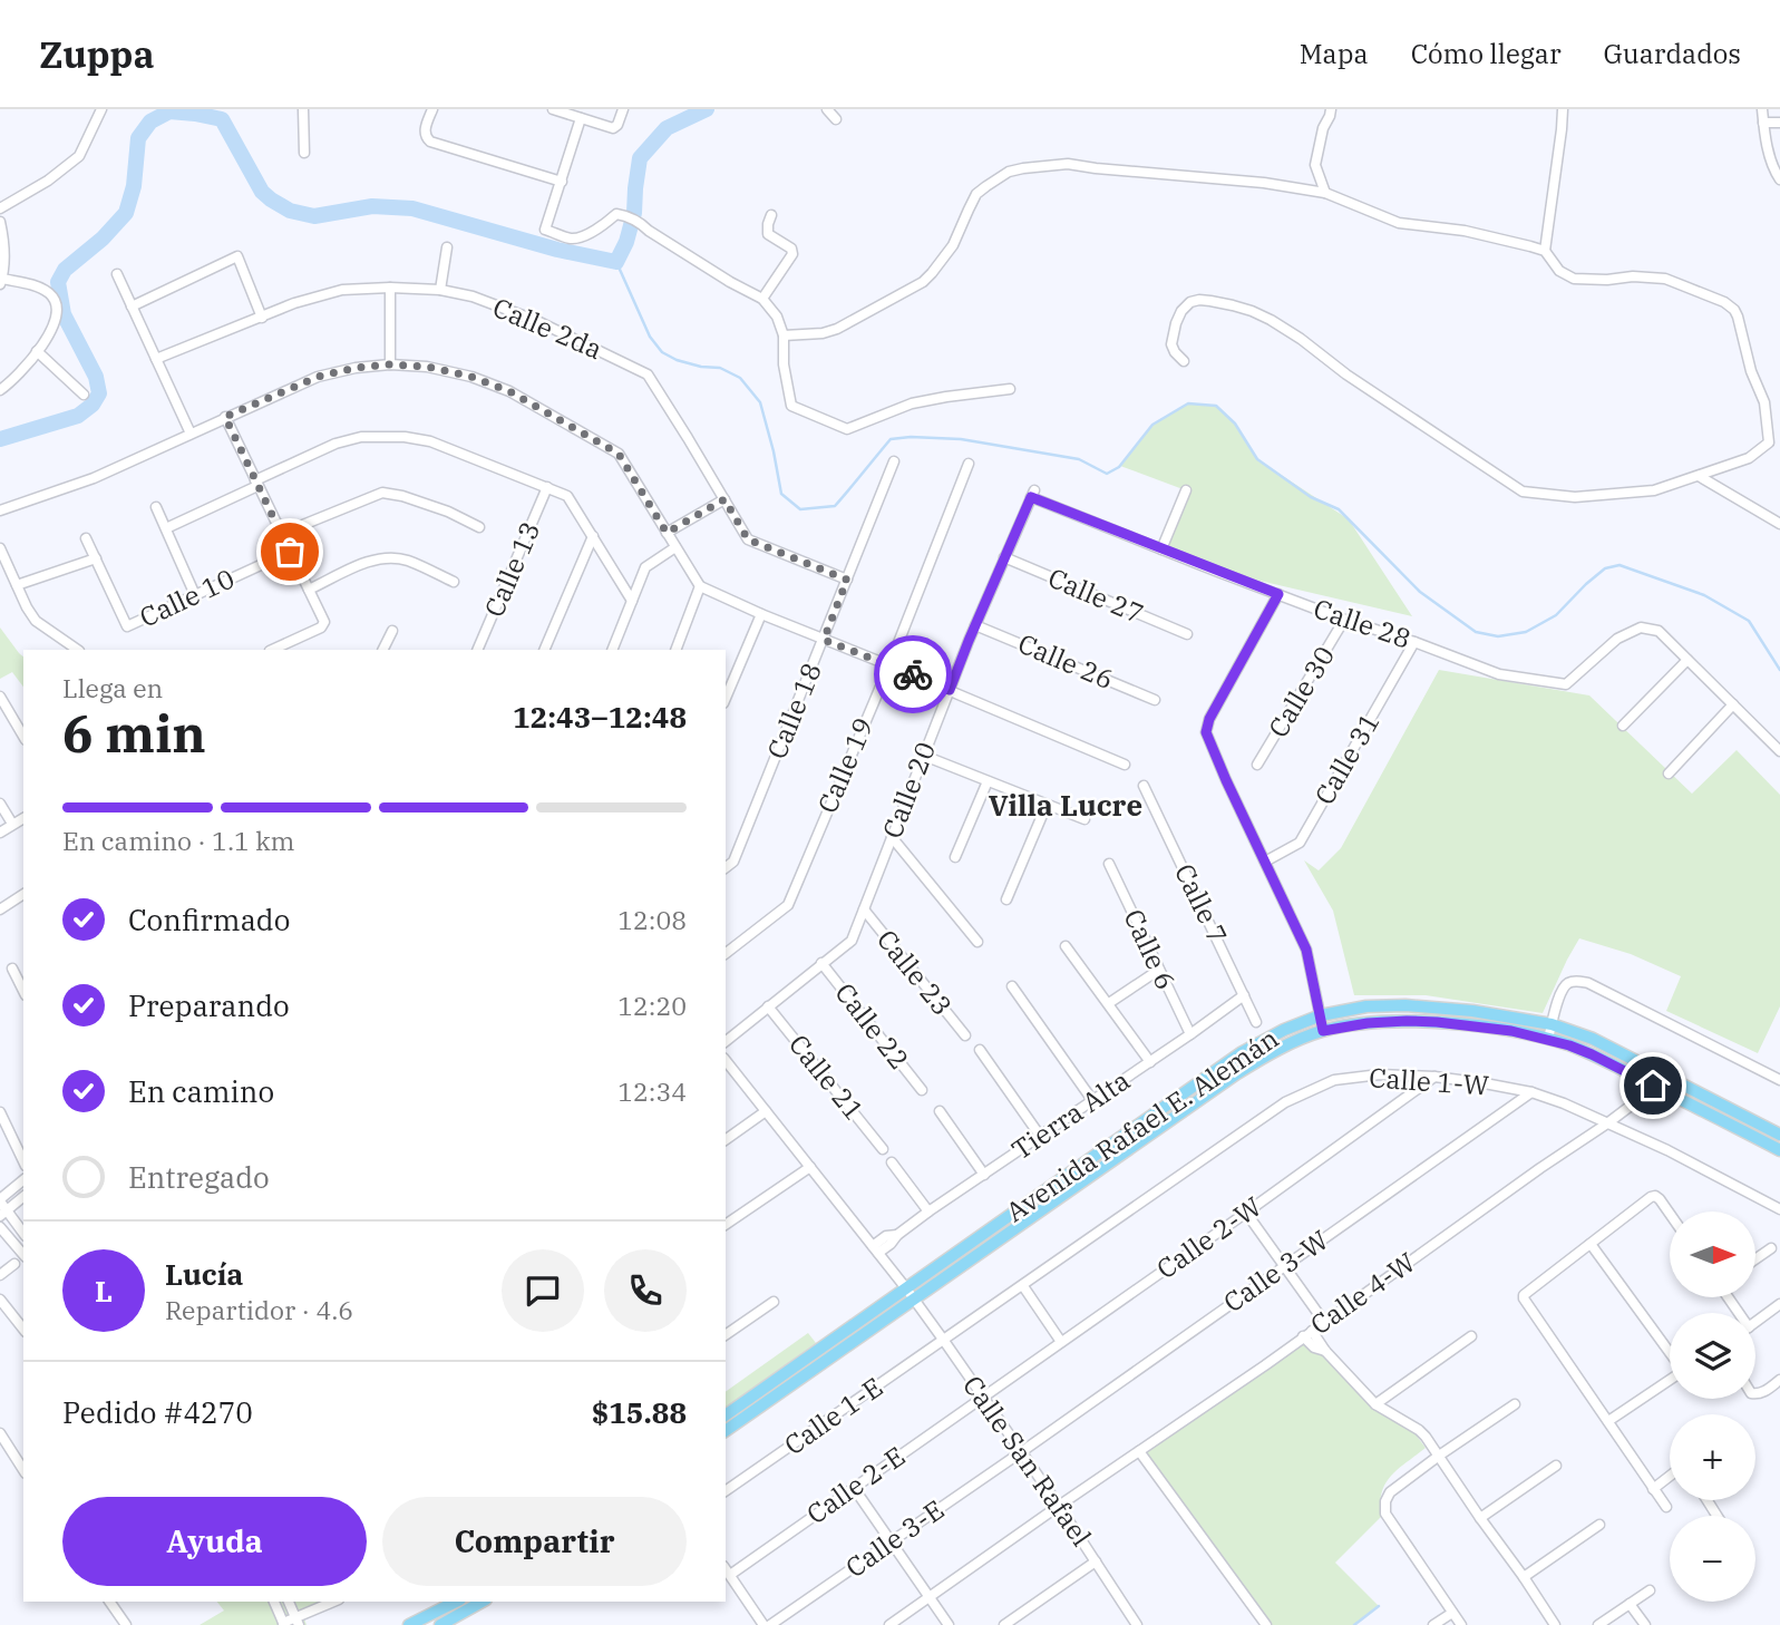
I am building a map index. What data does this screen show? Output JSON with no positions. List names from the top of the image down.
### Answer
{
  "streets": {
    "main road": ["Avenida Rafael E. Alemán"],
    "street": [
      "Calle 2da",
      "Calle 13",
      "Calle 27",
      "Calle 10",
      "Calle 28",
      "Calle 26",
      "Calle 30",
      "Calle 18",
      "Calle 31",
      "Calle 19",
      "Calle 20",
      "Calle 7",
      "Calle 6",
      "Calle 23",
      "Calle 22",
      "Calle 21",
      "Calle 1-W",
      "Tierra Alta",
      "Calle 2-W",
      "Calle 3-W",
      "Calle 4-W",
      "Calle 1-E",
      "Calle San Rafael",
      "Calle 2-E",
      "Calle 3-E"
    ]
  },
  "crossings": [
    ["Calle 2da", "Calle 18"],
    ["Calle 27", "Calle 20"],
    ["Calle 28", "Calle 30"],
    ["Calle 28", "Calle 31"],
    ["Calle 28", "Calle 20"],
    ["Calle 26", "Calle 20"],
    ["Calle 20", "Calle 23"],
    ["Calle 20", "Calle 22"],
    ["Calle 20", "Calle 21"],
    ["Calle 7", "Tierra Alta"],
    ["Calle 6", "Tierra Alta"],
    ["Calle 1-W", "Calle 2-W"],
    ["Calle 1-W", "Calle 3-W"],
    ["Calle 1-W", "Calle 4-W"],
    ["Calle 1-W", "Calle 1-E"],
    ["Calle 1-W", "Calle San Rafael"],
    ["Tierra Alta", "Calle San Rafael"],
    ["Avenida Rafael E. Alemán", "Calle 4-W"],
    ["Avenida Rafael E. Alemán", "Calle San Rafael"],
    ["Calle 2-W", "Calle San Rafael"],
    ["Calle 2-W", "Calle 2-E"],
    ["Calle 3-W", "Calle San Rafael"],
    ["Calle 3-W", "Calle 3-E"],
    ["Calle 4-W", "Calle San Rafael"],
    ["Calle 1-E", "Calle San Rafael"],
    ["Calle San Rafael", "Calle 2-E"],
    ["Calle San Rafael", "Calle 3-E"]
  ],
  "districts": ["Villa Lucre"],
  "north": "right",
  "page": {
    "header": "Zuppa",
    "nav": ["Mapa", "Cómo llegar", "Guardados"],
    "heading": ["6 min", "Llega en", "12:43–12:48"],
    "panel": [
      "Lucía",
      "Repartidor · 4.6",
      "Pedido #4270",
      "$15.88"
    ],
    "bar": "En camino · 1.1 km",
    "list": [
      ["Confirmado", "12:08"],
      ["Preparando", "12:20"],
      ["En camino", "12:34"],
      "Entregado"
    ],
    "map_buttons": ["+", "−"],
    "round": "L",
    "buttons": ["Ayuda", "Compartir"]
  }
}
